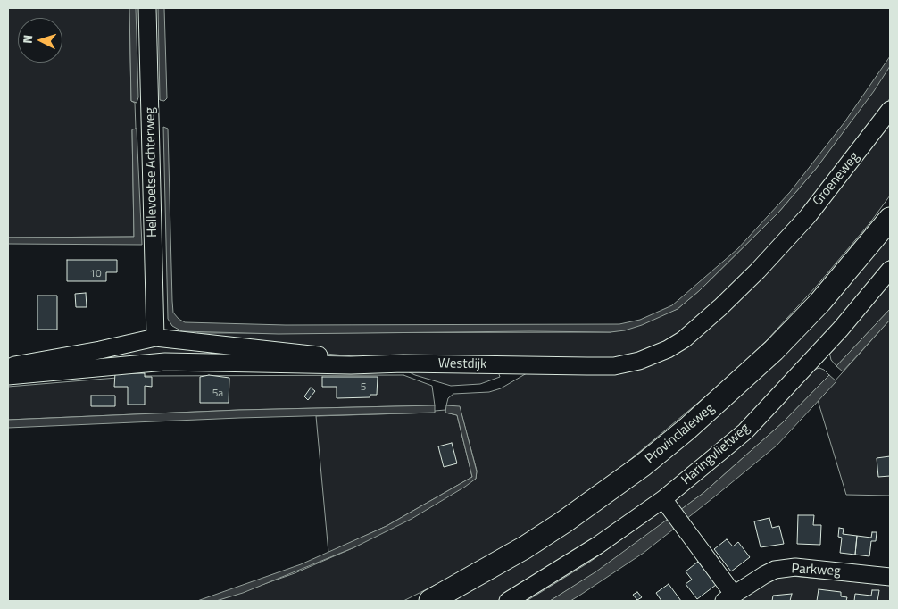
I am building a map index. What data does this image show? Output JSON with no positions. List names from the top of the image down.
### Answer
{
  "streets": {
    "main road": ["Provincialeweg"],
    "street": [
      "Hellevoetse Achterweg",
      "Groeneweg",
      "Westdijk",
      "Haringvlietweg",
      "Parkweg"
    ]
  },
  "crossings": [
    ["Groeneweg", "Westdijk"]
  ],
  "house_numbers": ["10", "5", "5a"],
  "north": "left"
}
